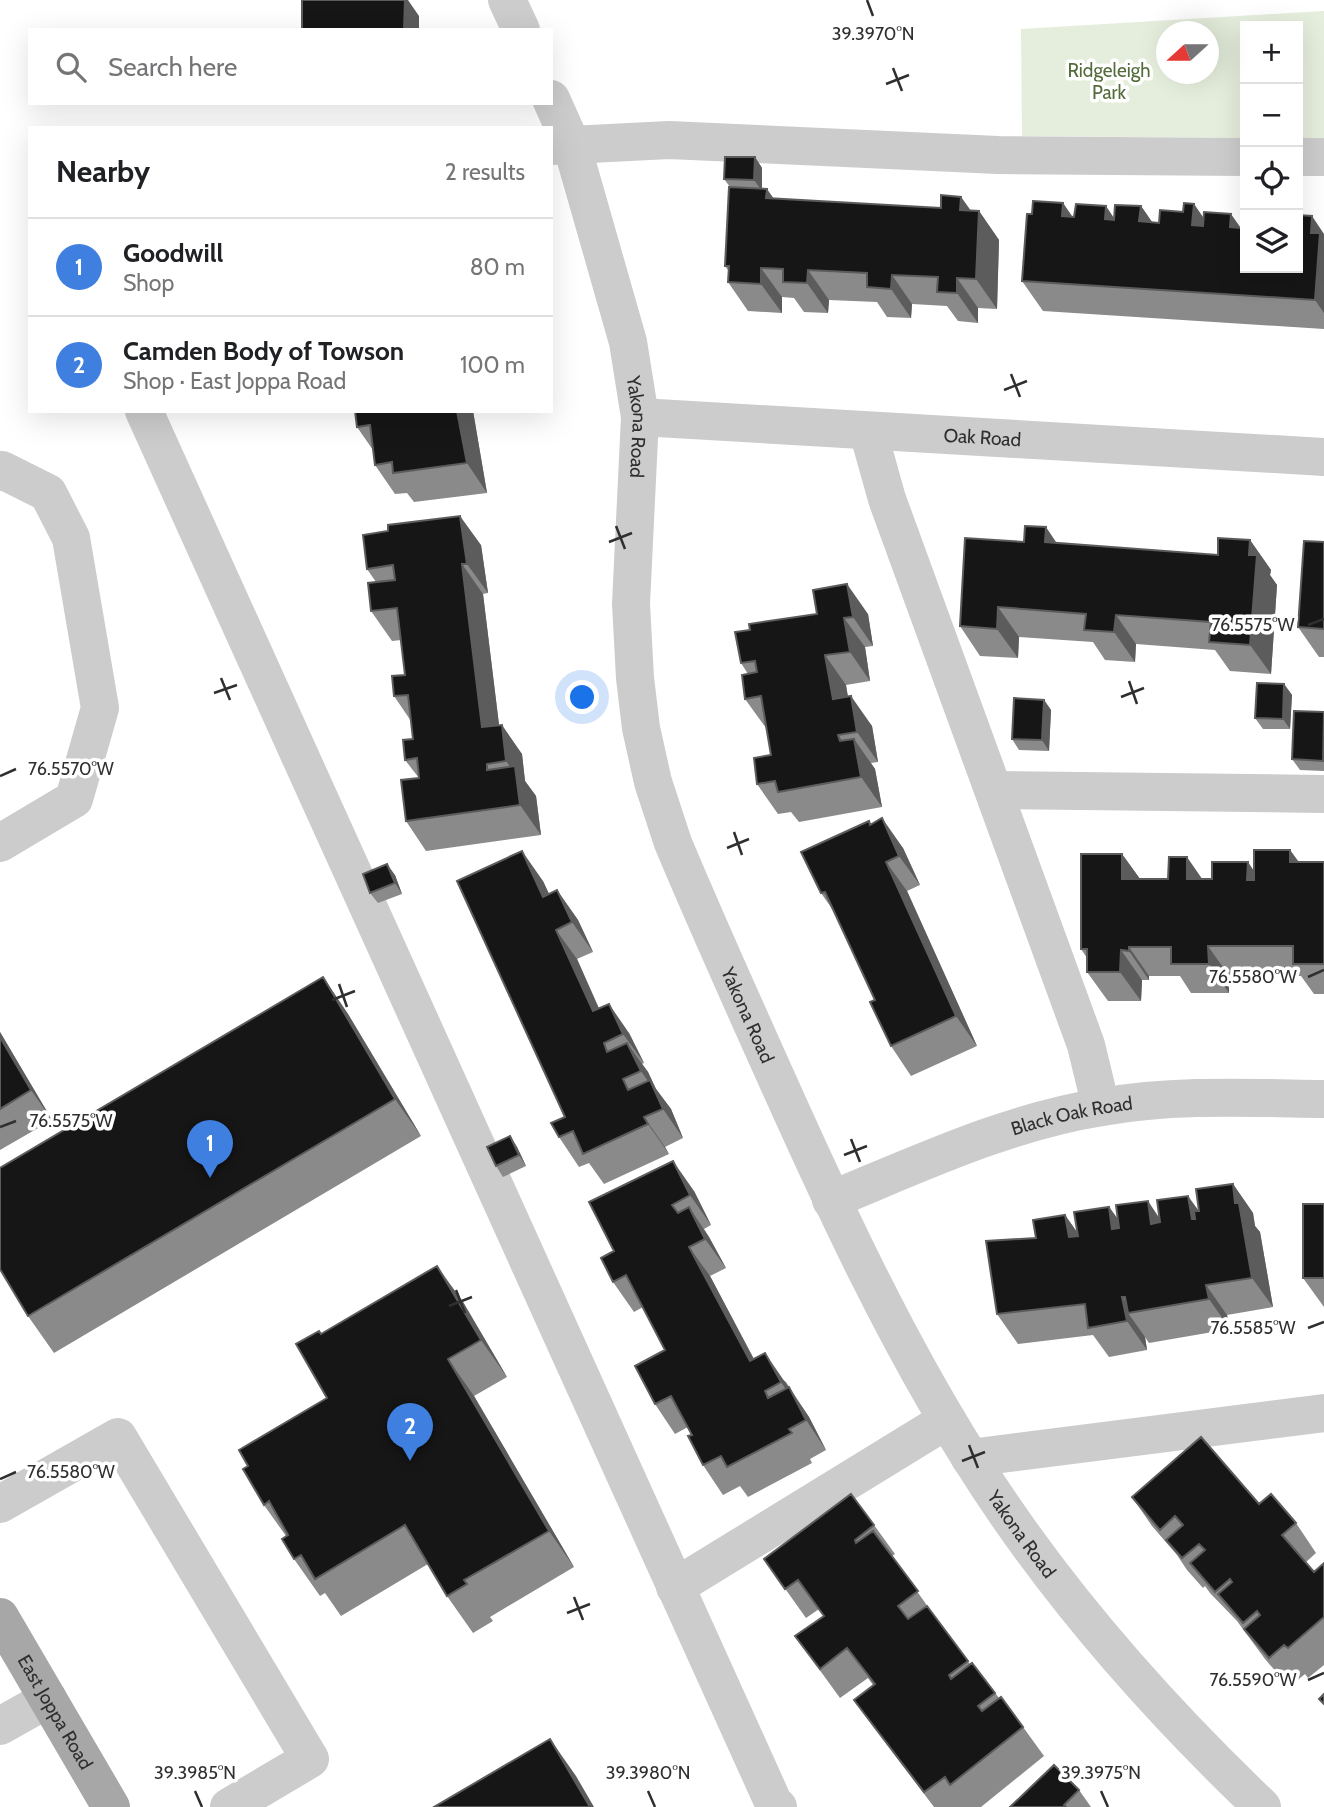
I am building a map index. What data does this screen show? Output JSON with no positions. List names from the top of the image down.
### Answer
{
  "streets": {
    "main road": ["East Joppa Road"],
    "street": ["Yakona Road", "Oak Road", "Black Oak Road"]
  },
  "crossings": [
    ["Yakona Road", "Oak Road"],
    ["Yakona Road", "Black Oak Road"]
  ],
  "parks": ["Ridgeleigh Park"],
  "north": "left",
  "page": {
    "map_buttons": ["+", "−"],
    "search": "Search here",
    "heading": ["Nearby", "2 results"],
    "list": [
      {
        "mark": "1",
        "name": "Goodwill",
        "note": "Shop",
        "value": "80 m"
      },
      {
        "mark": "2",
        "name": "Camden Body of Towson",
        "note": "Shop · East Joppa Road",
        "value": "100 m"
      }
    ],
    "pins": ["1", "2"]
  },
  "coordinates": [
    "39.3970°N",
    "76.5575°W",
    "76.5570°W",
    "76.5580°W",
    "76.5585°W",
    "76.5590°W",
    "39.3985°N",
    "39.3980°N",
    "39.3975°N"
  ]
}
